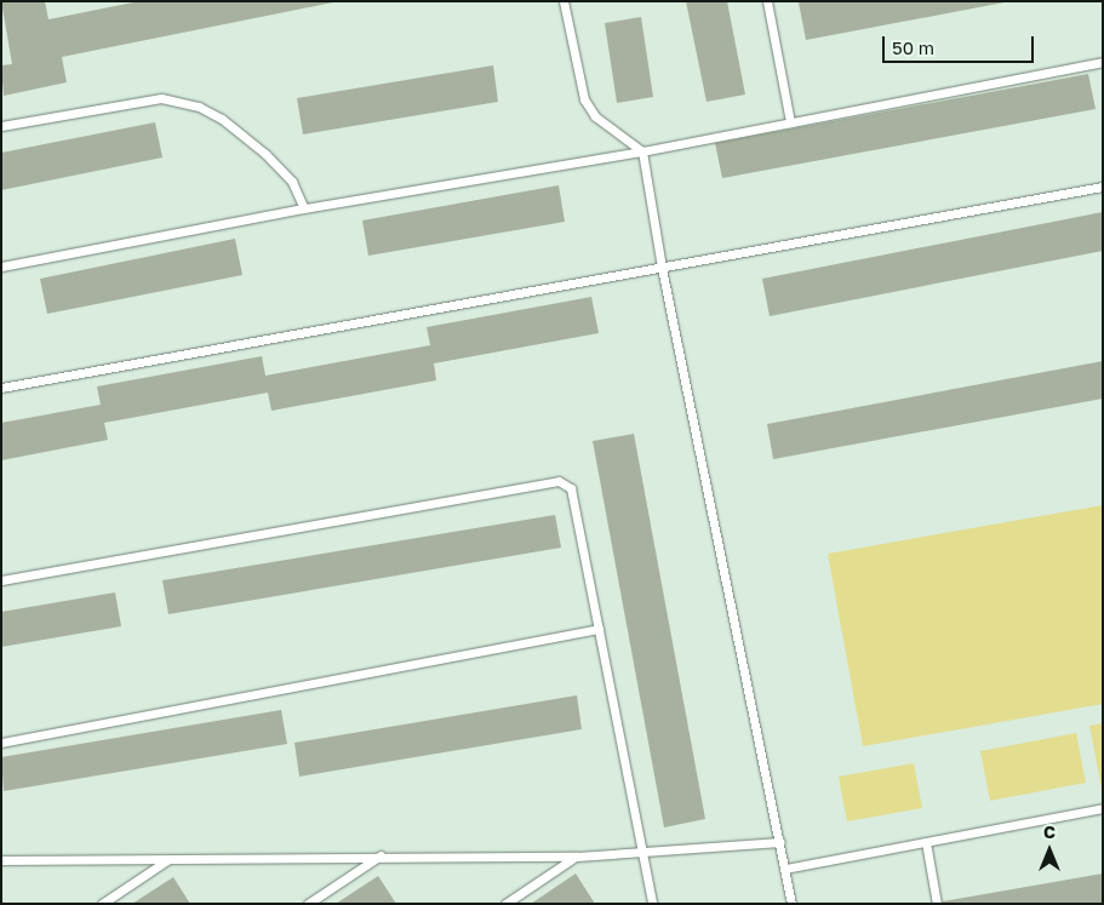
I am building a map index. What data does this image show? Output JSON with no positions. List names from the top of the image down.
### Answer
{
  "scale_bar": "50 m",
  "north": "top"
}
